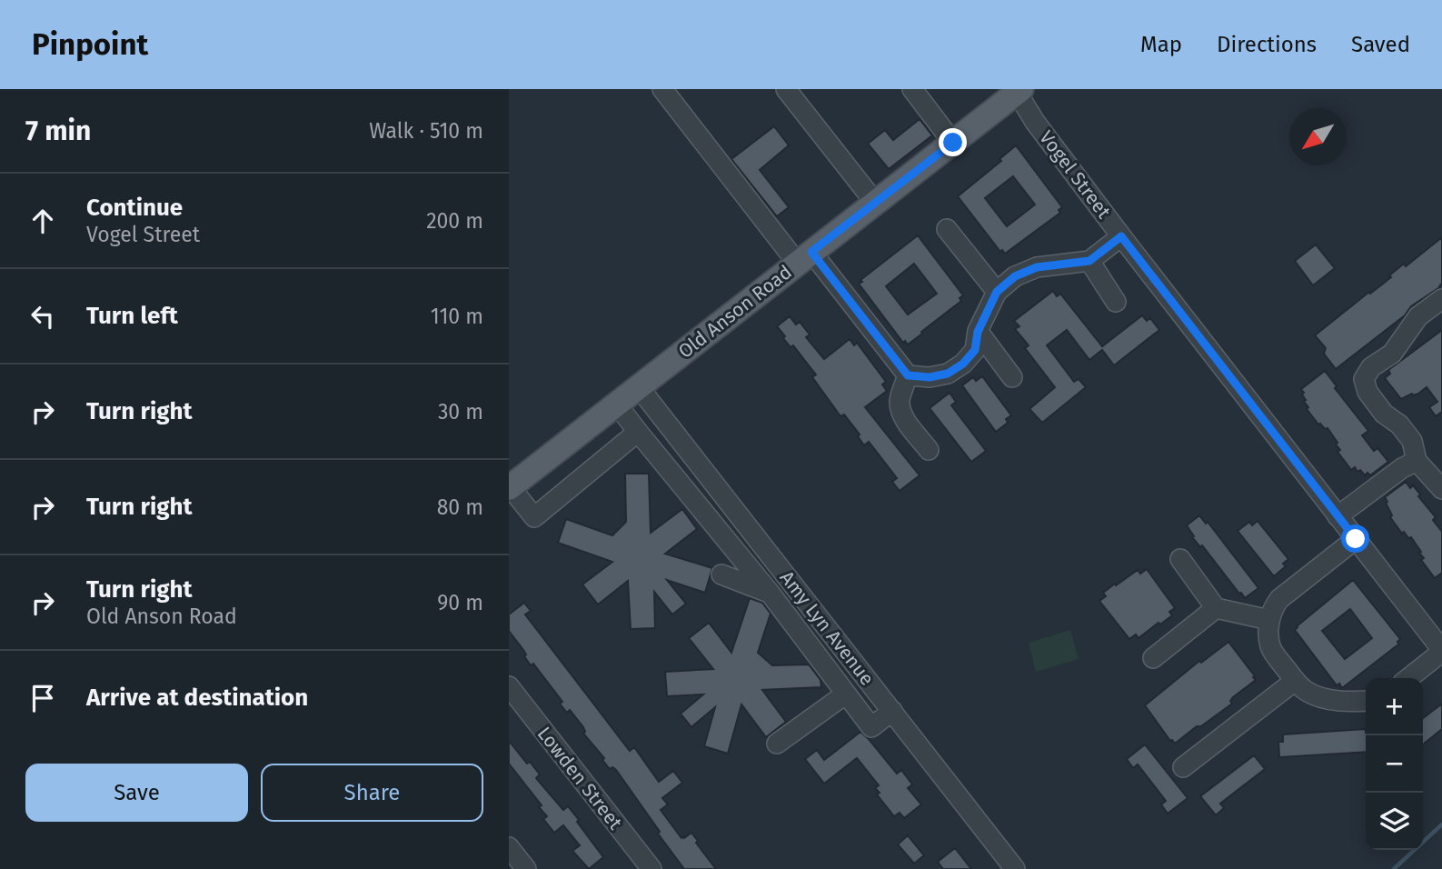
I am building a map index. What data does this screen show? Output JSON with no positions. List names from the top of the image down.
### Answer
{
  "streets": {
    "main road": ["Old Anson Road"],
    "street": ["Vogel Street", "Amy Lyn Avenue", "Lowden Street"]
  },
  "crossings": [
    ["Vogel Street", "Old Anson Road"],
    ["Old Anson Road", "Amy Lyn Avenue"]
  ],
  "north": "bottom left",
  "page": {
    "header": "Pinpoint",
    "nav": ["Map", "Directions", "Saved"],
    "heading": ["7 min", "Walk · 510 m"],
    "list": [
      ["Continue", "Vogel Street", "200 m"],
      ["Turn left", "110 m"],
      ["Turn right", "30 m"],
      ["Turn right", "80 m"],
      ["Turn right", "Old Anson Road", "90 m"],
      "Arrive at destination"
    ],
    "map_buttons": ["+", "−"],
    "buttons": ["Save", "Share"]
  }
}
